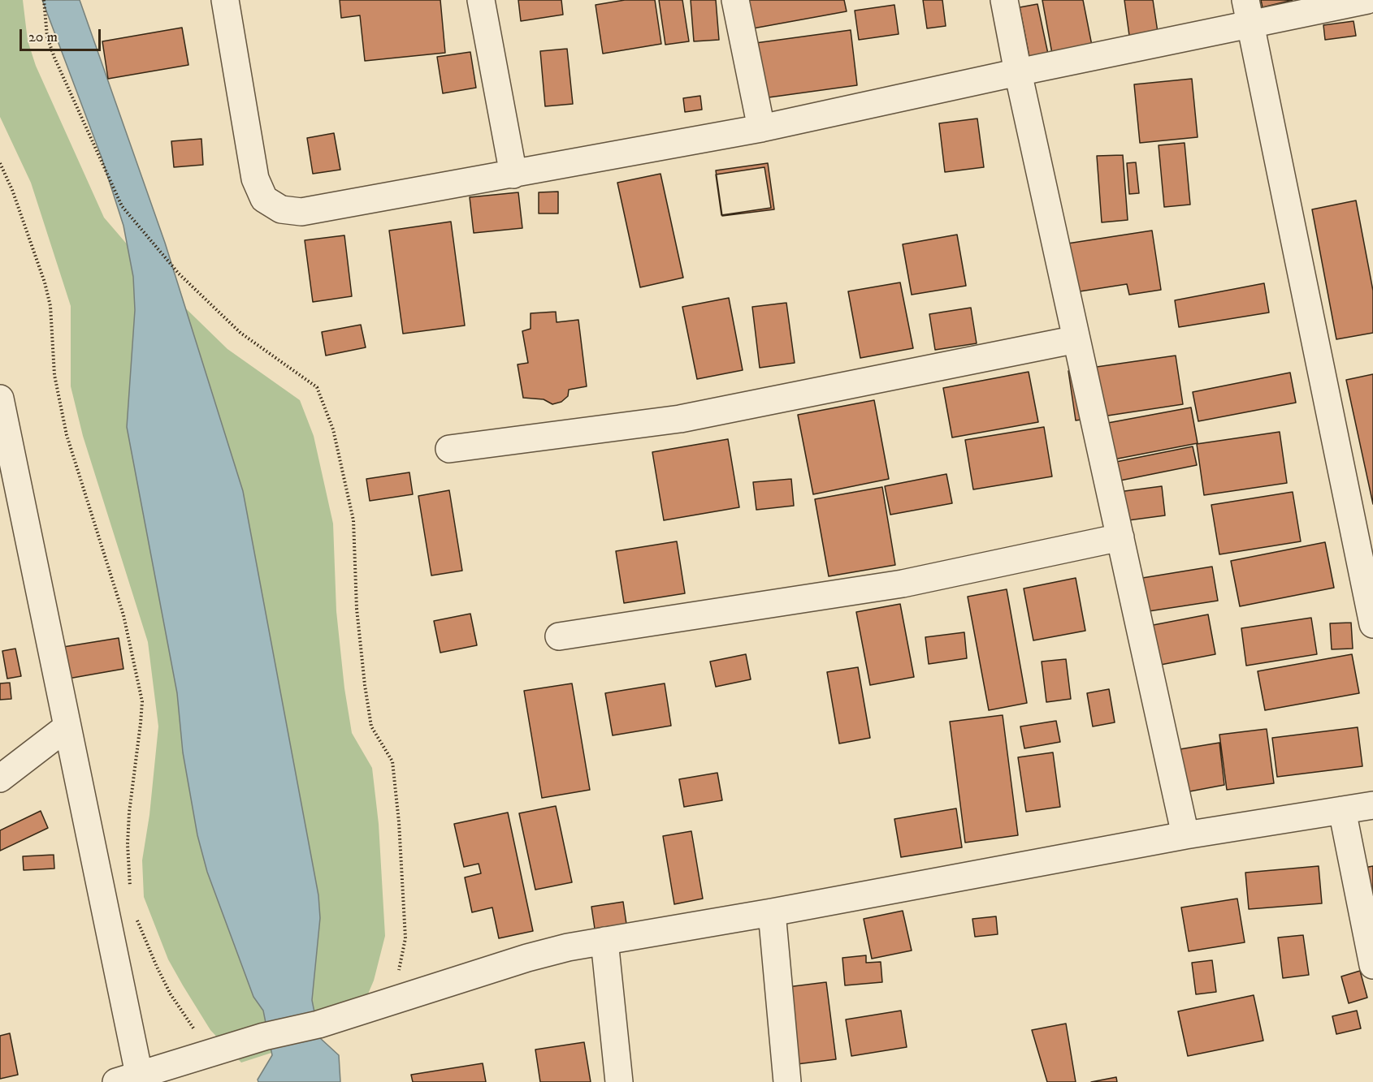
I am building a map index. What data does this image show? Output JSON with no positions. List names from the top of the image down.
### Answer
{
  "scale_bar": "20 m"
}
